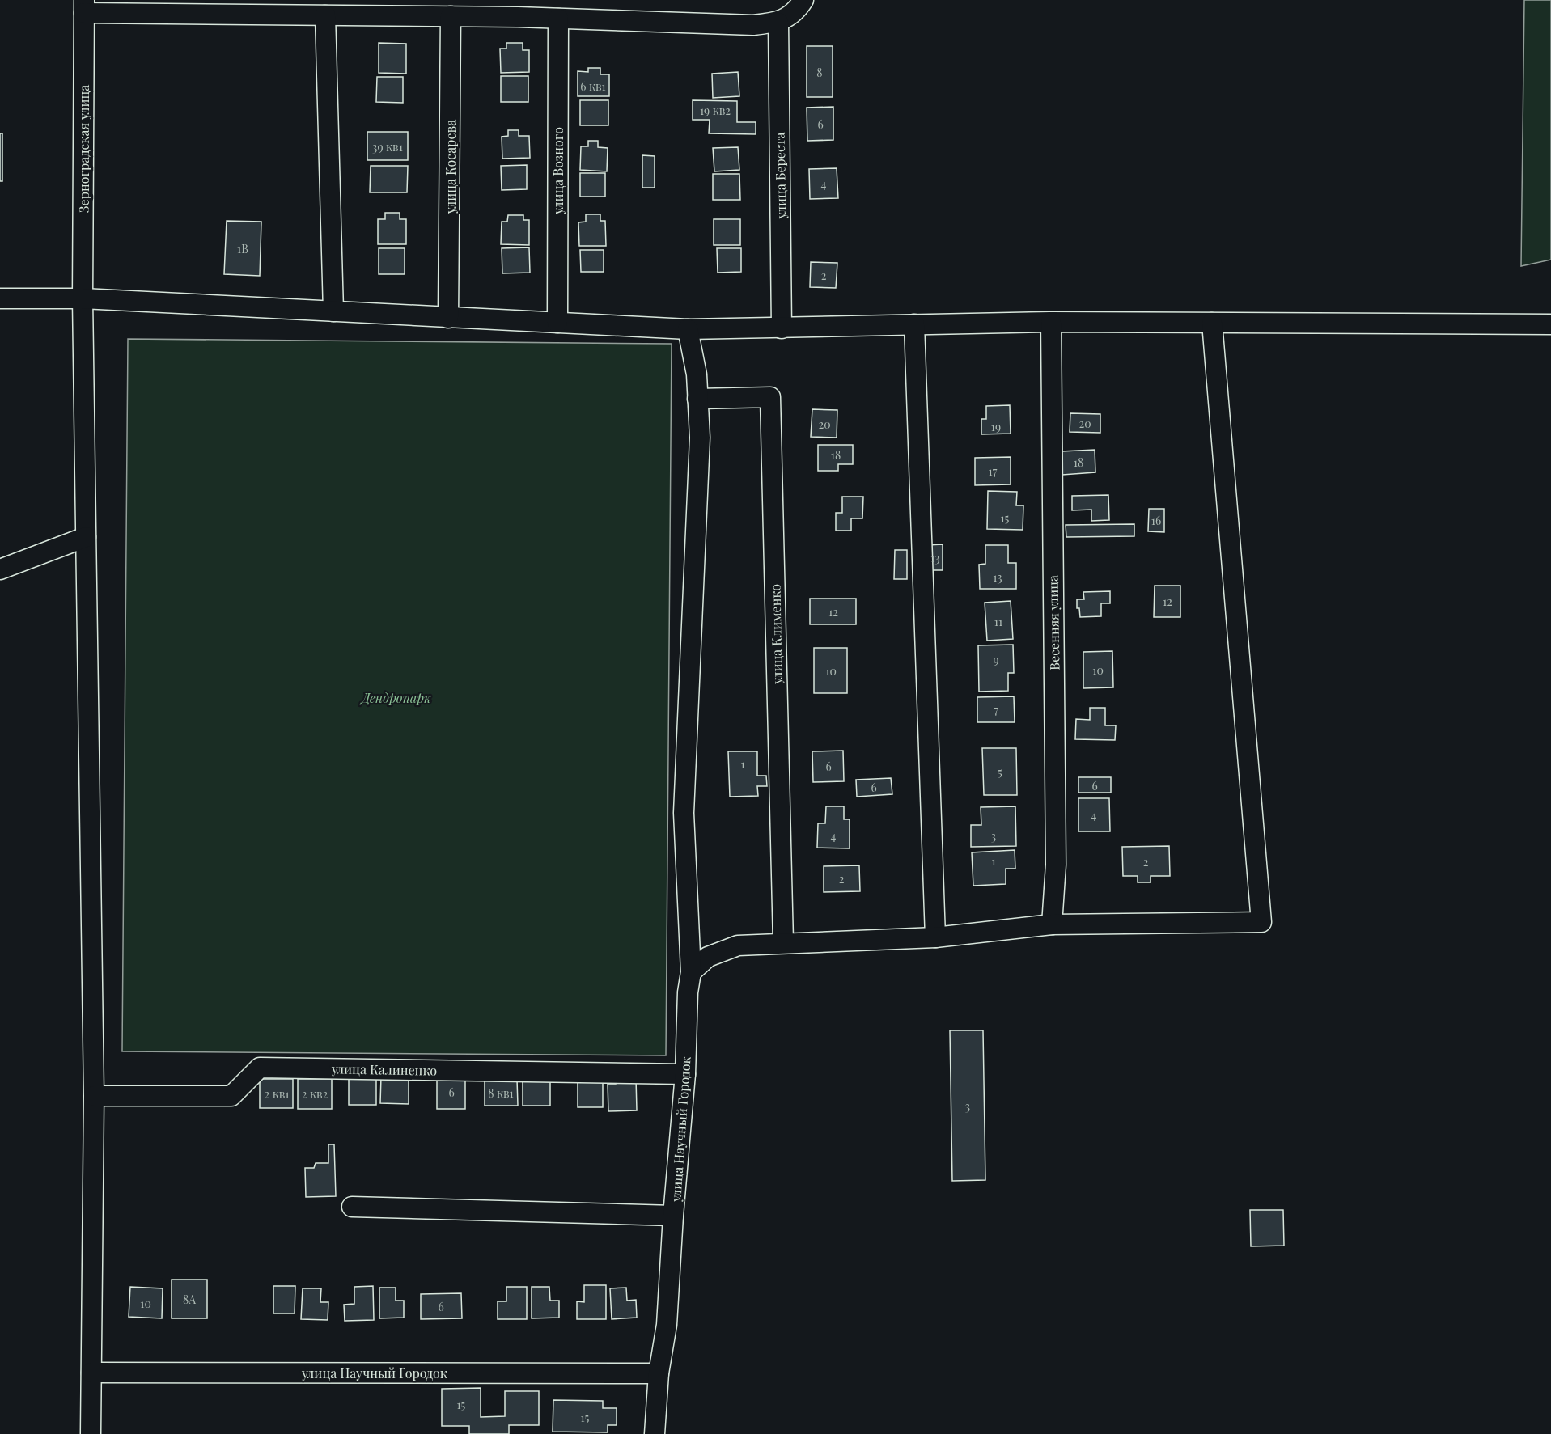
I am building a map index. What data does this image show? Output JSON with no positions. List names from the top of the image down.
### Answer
{
  "streets": {
    "street": [
      "Зерноградская улица",
      "улица Косарева",
      "улица Возного",
      "улица Береста",
      "Весенняя улица",
      "улица Клименко",
      "улица Калиненко",
      "улица Научный Городок"
    ]
  },
  "crossings": [
    ["Зерноградская улица", "улица Калиненко"],
    ["Зерноградская улица", "улица Научный Городок"],
    ["улица Клименко", "улица Научный Городок"],
    ["улица Калиненко", "улица Научный Городок"]
  ],
  "parks": ["Дендропарк"],
  "house_numbers": [
    "8",
    "6 кв1",
    "19 кв2",
    "6",
    "39 кв1",
    "4",
    "1В",
    "2",
    "20",
    "20",
    "19",
    "18",
    "18",
    "17",
    "15",
    "16",
    "13",
    "13",
    "12",
    "12",
    "11",
    "9",
    "10",
    "10",
    "7",
    "1",
    "6",
    "5",
    "6",
    "6",
    "4",
    "4",
    "3",
    "1",
    "2",
    "2",
    "6",
    "8 кв1",
    "2 кв1",
    "2 кв2",
    "3",
    "8А",
    "10",
    "6",
    "15",
    "15"
  ]
}
